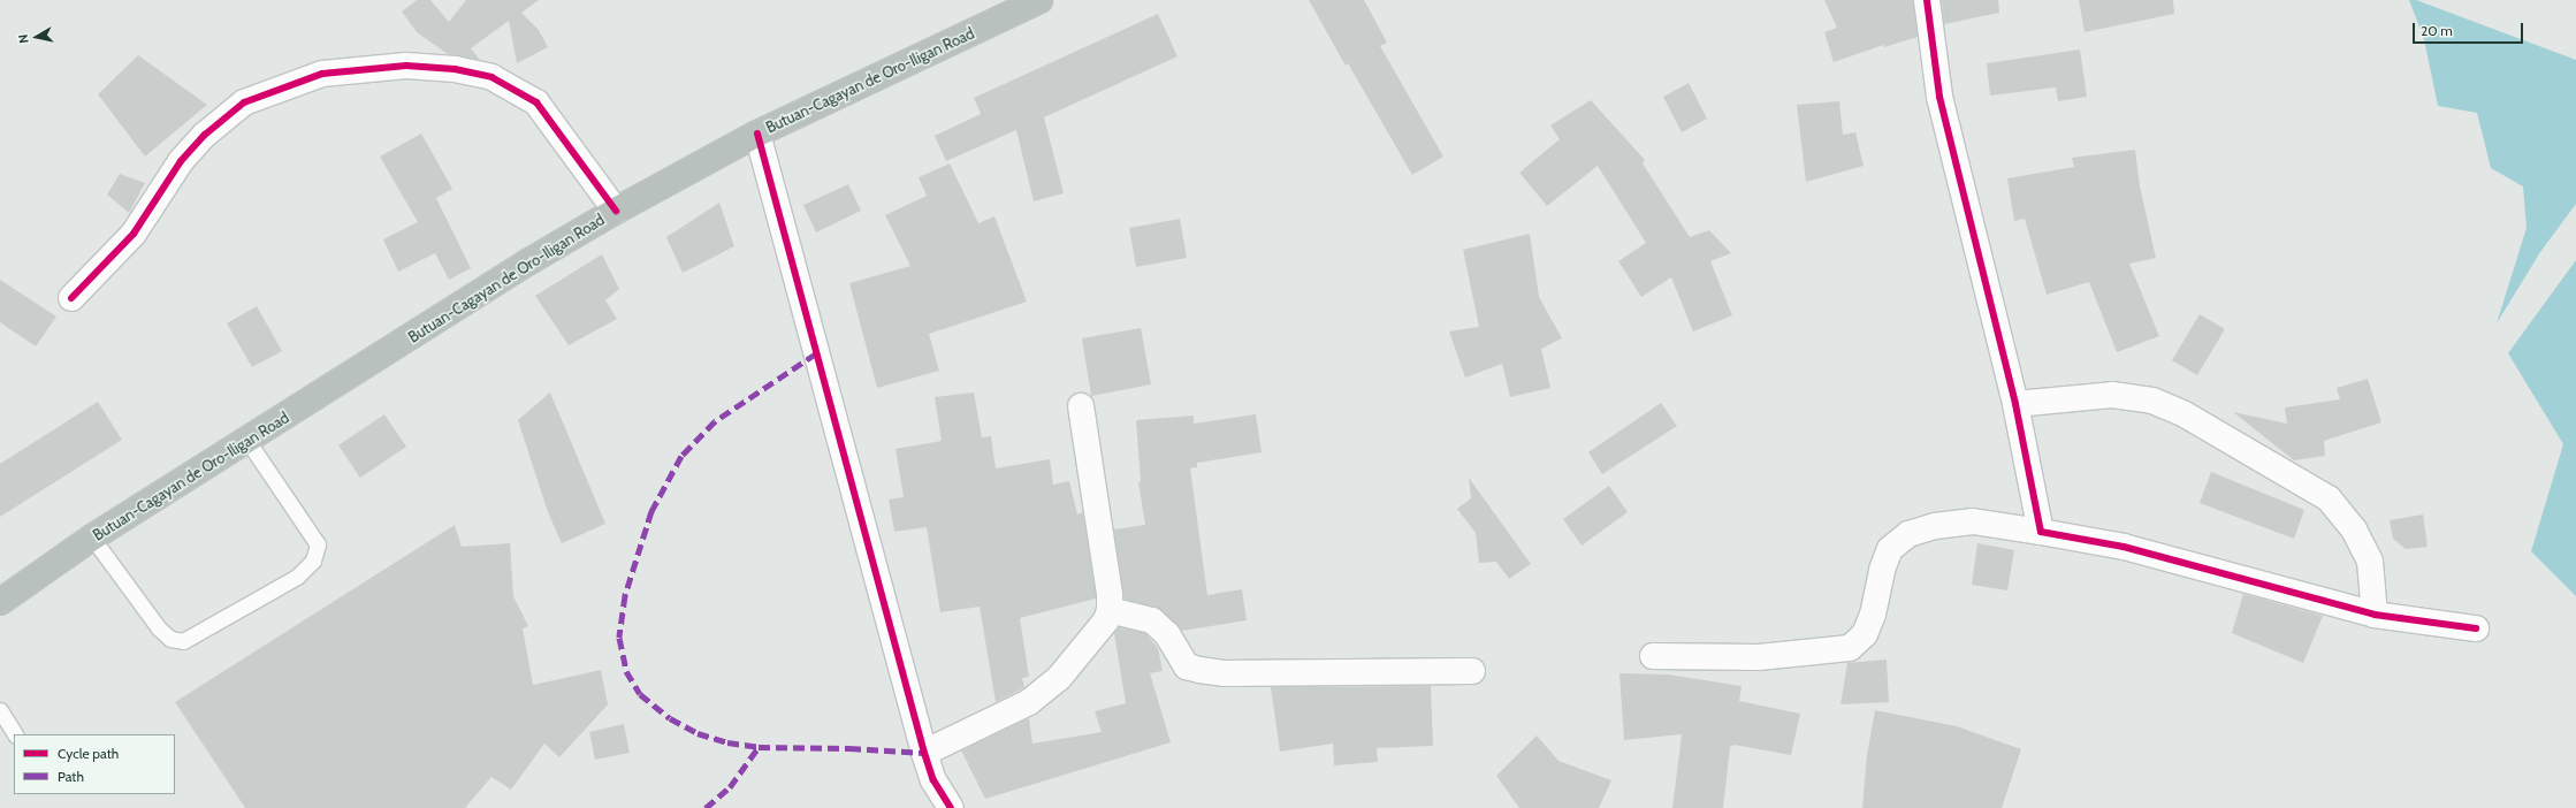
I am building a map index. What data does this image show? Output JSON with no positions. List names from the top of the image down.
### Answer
{
  "streets": {
    "highway": ["Butuan-Cagayan de Oro-Iligan Road"]
  },
  "legend": ["Cycle path", "Path"],
  "scale_bar": "20 m",
  "north": "left"
}
